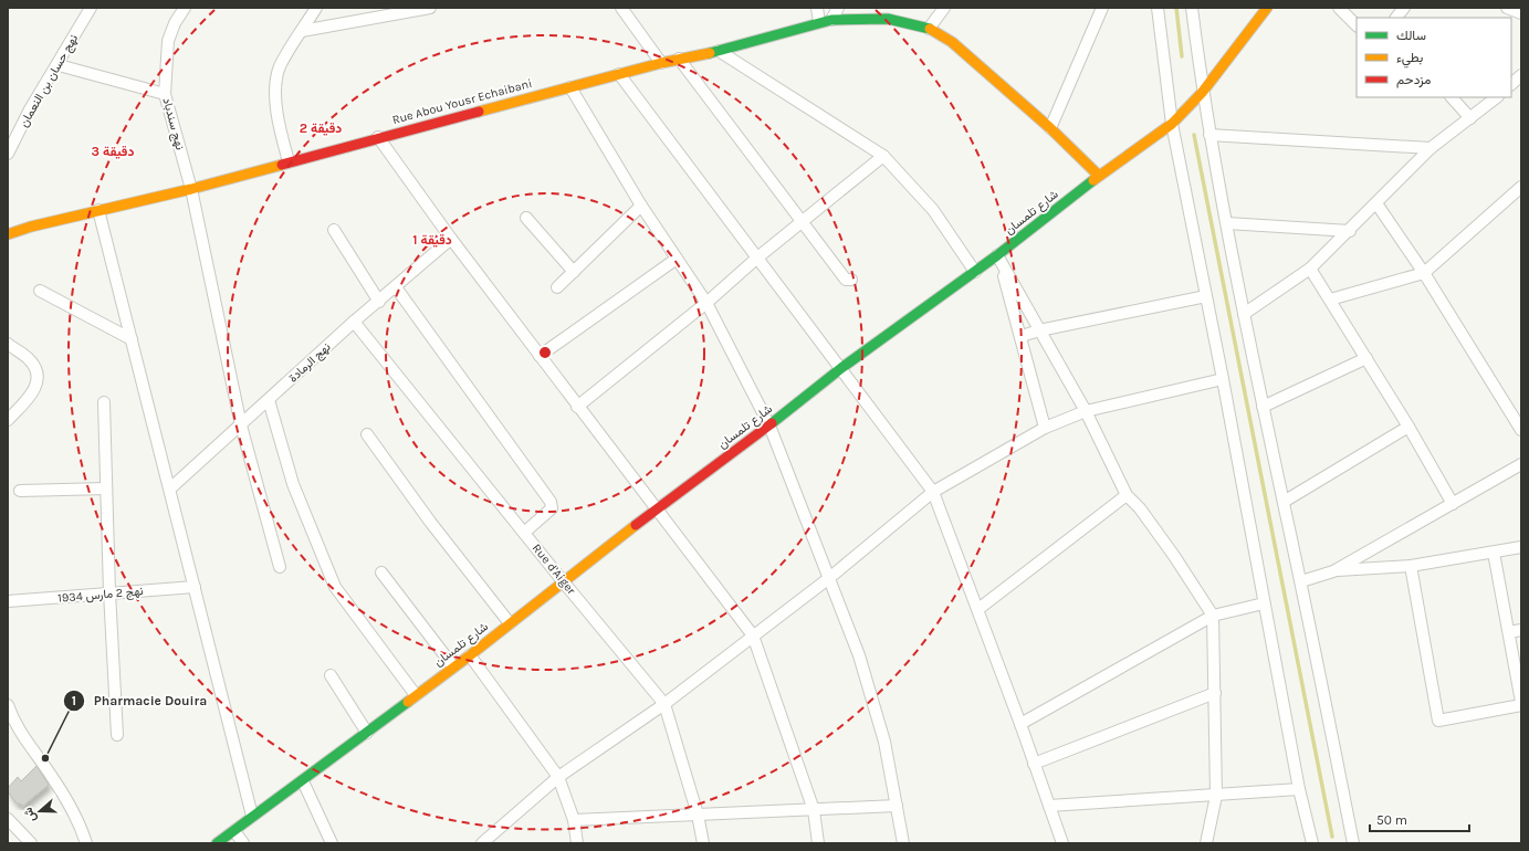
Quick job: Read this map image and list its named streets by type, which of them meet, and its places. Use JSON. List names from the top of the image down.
{
  "streets": {
    "main road": ["Rue Abou Yousr Echaibani", "شارع تلمسان"],
    "street": [
      "نهج حسان بن النعمان",
      "نهج سندباد",
      "نهج الرمادة",
      "Rue d'Aiger",
      "نهج 2 مارس 1934"
    ]
  },
  "crossings": [
    ["Rue Abou Yousr Echaibani", "نهج سندباد"],
    ["Rue Abou Yousr Echaibani", "شارع تلمسان"],
    ["نهج سندباد", "نهج الرمادة"],
    ["شارع تلمسان", "Rue d'Aiger"],
    ["نهج الرمادة", "Rue d'Aiger"]
  ],
  "places": ["Pharmacie Douira"],
  "legend": ["سالك", "بطيء", "مزدحم"],
  "scale_bar": "50 m",
  "north": "left",
  "rings": ["2 دقيقة", "3 دقيقة", "1 دقيقة"]
}
